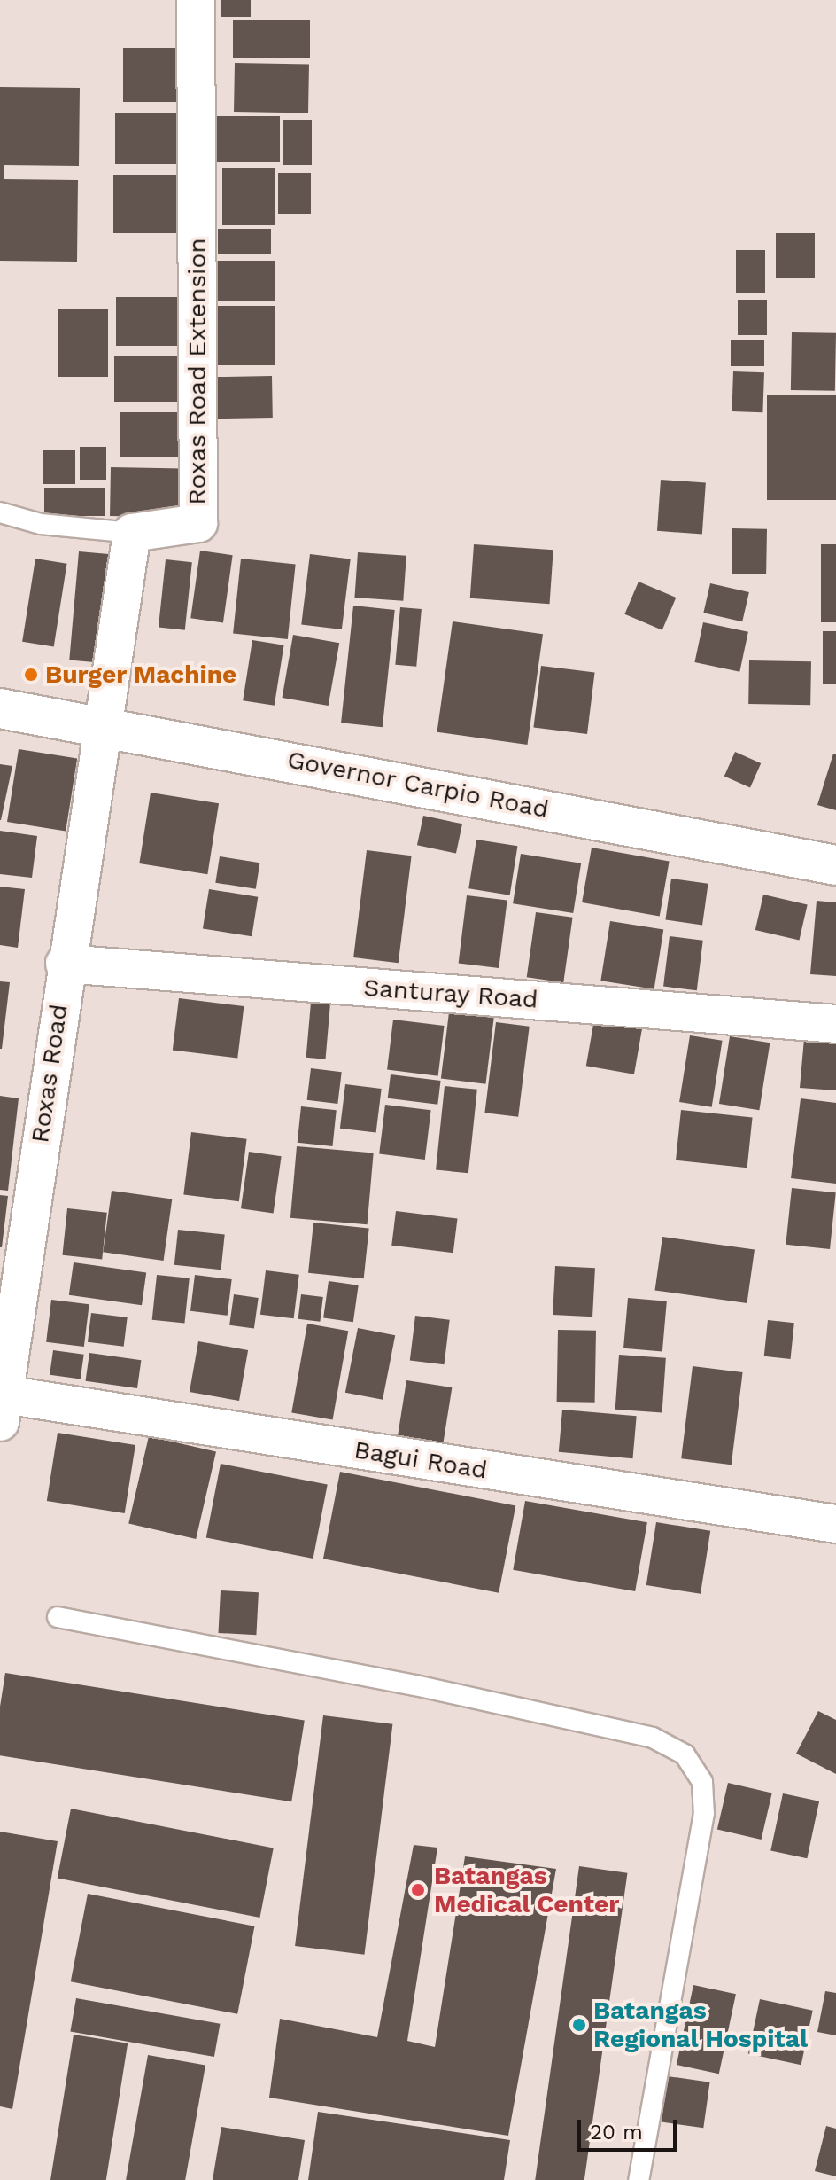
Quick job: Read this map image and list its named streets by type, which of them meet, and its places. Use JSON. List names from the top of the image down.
{
  "streets": {
    "main road": ["Governor Carpio Road"],
    "street": [
      "Roxas Road Extension",
      "Santuray Road",
      "Roxas Road",
      "Bagui Road"
    ]
  },
  "crossings": [
    ["Governor Carpio Road", "Roxas Road"],
    ["Santuray Road", "Roxas Road"],
    ["Roxas Road", "Bagui Road"]
  ],
  "places": ["Burger Machine", "Batangas Medical Center", "Batangas Regional Hospital"],
  "scale_bar": "20 m"
}
